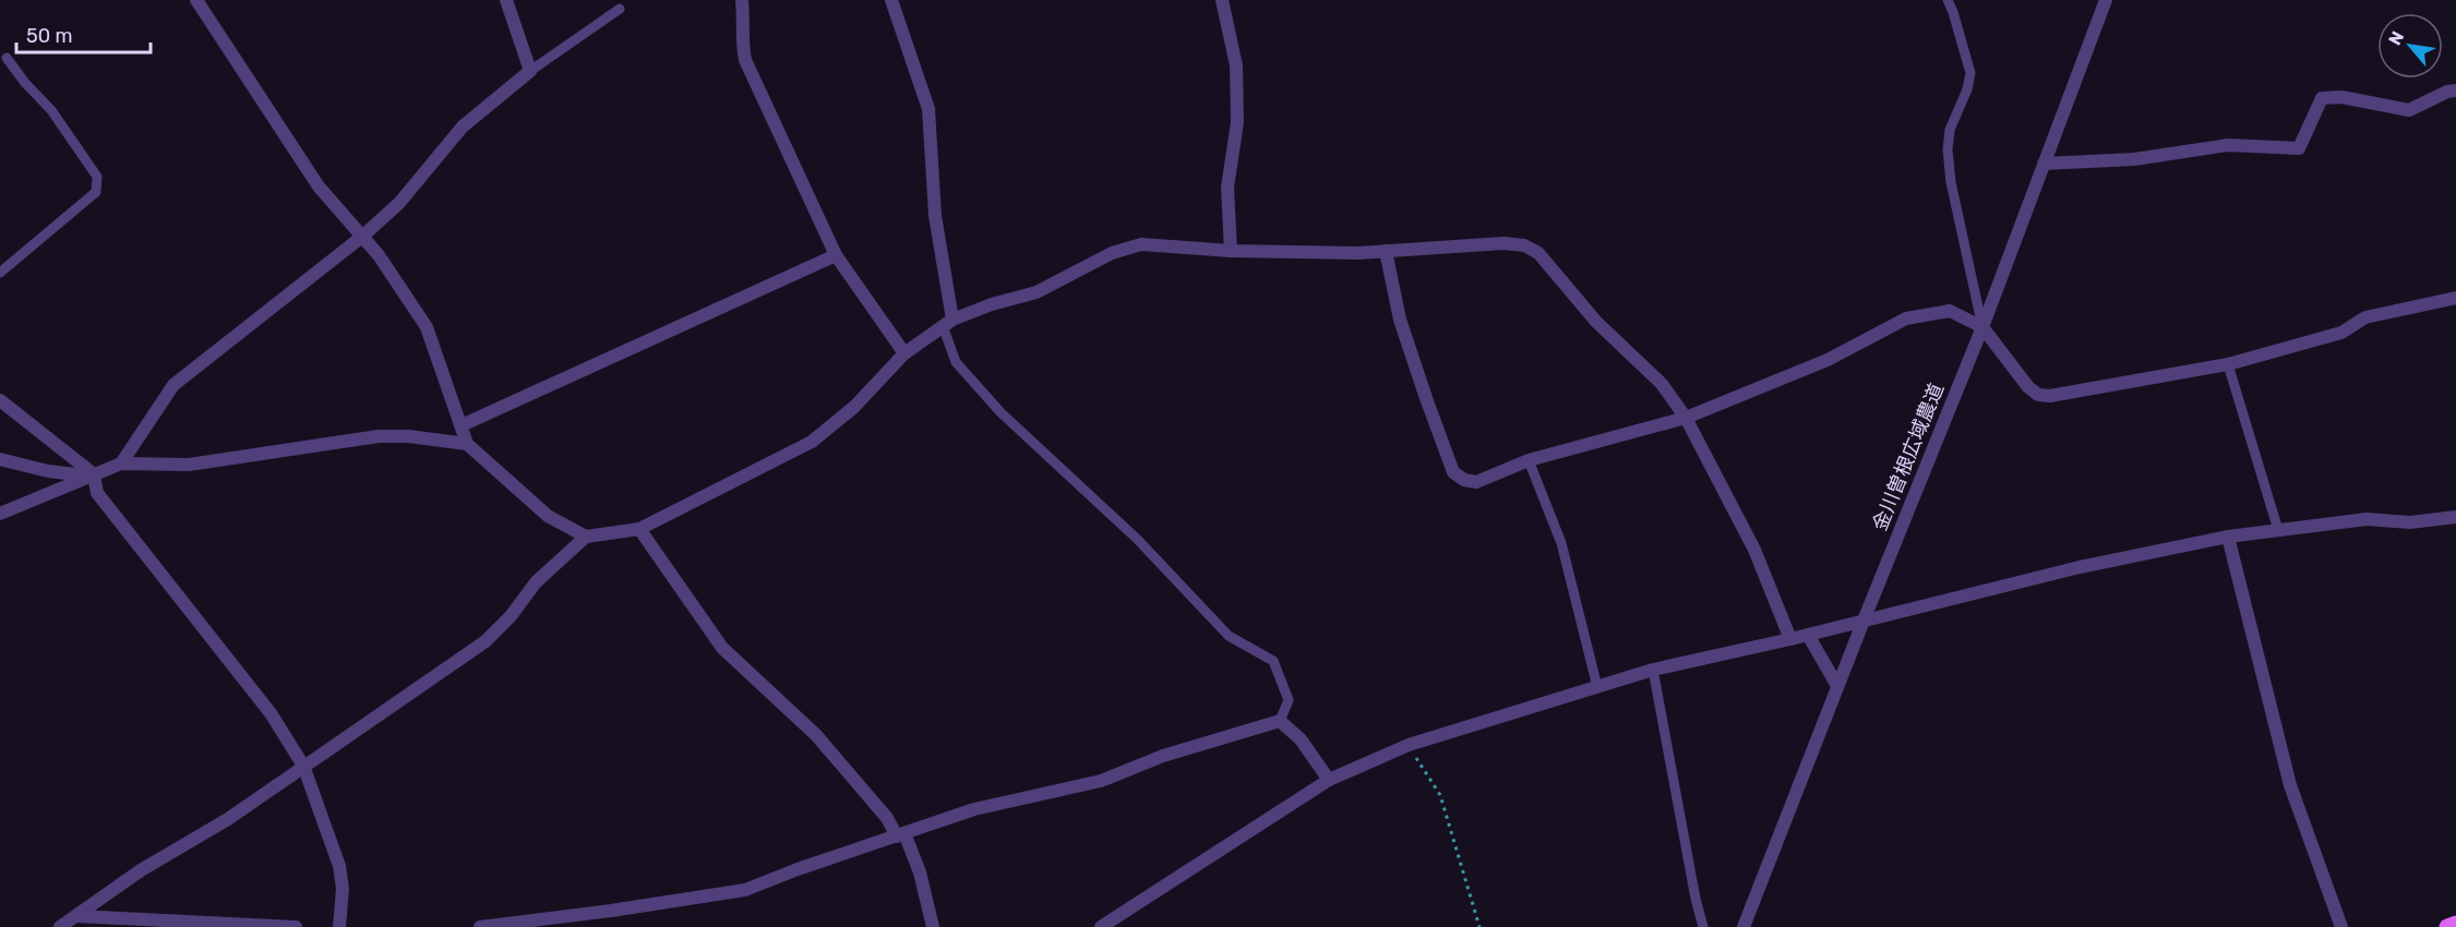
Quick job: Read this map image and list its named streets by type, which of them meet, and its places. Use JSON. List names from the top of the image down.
{
  "streets": {
    "street": ["金川曽根広域農道"]
  },
  "scale_bar": "50 m",
  "north": "top left"
}
